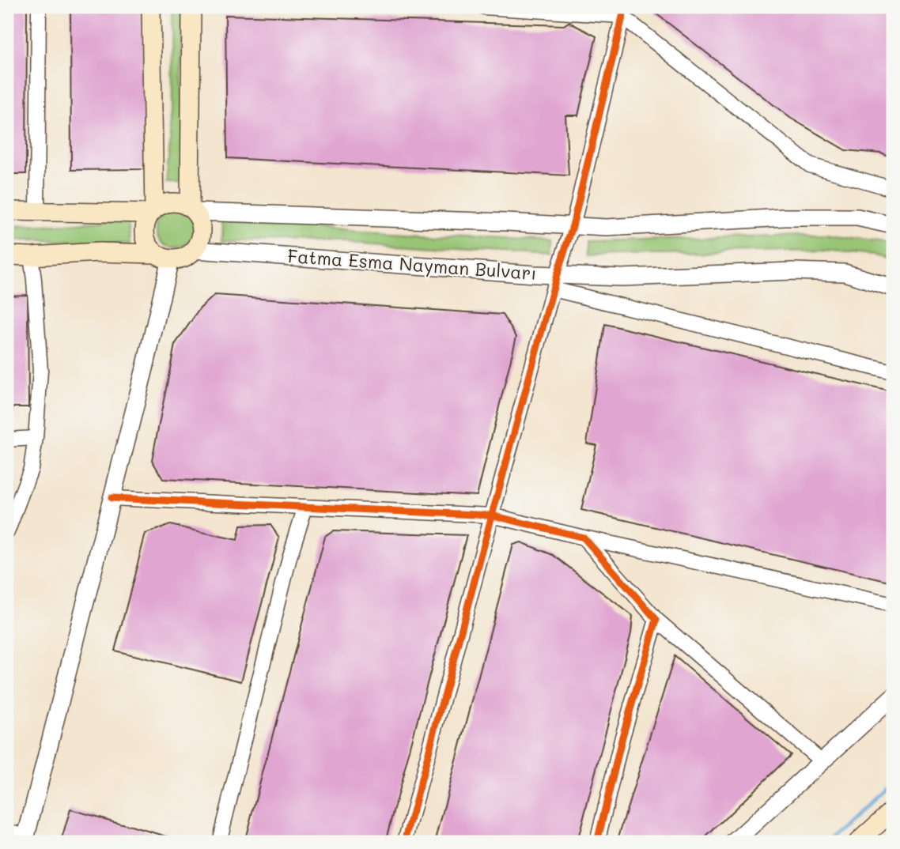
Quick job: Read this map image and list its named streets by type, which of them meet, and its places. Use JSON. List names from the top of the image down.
{
  "streets": {
    "street": ["Fatma Esma Nayman Bulvarı"]
  }
}
